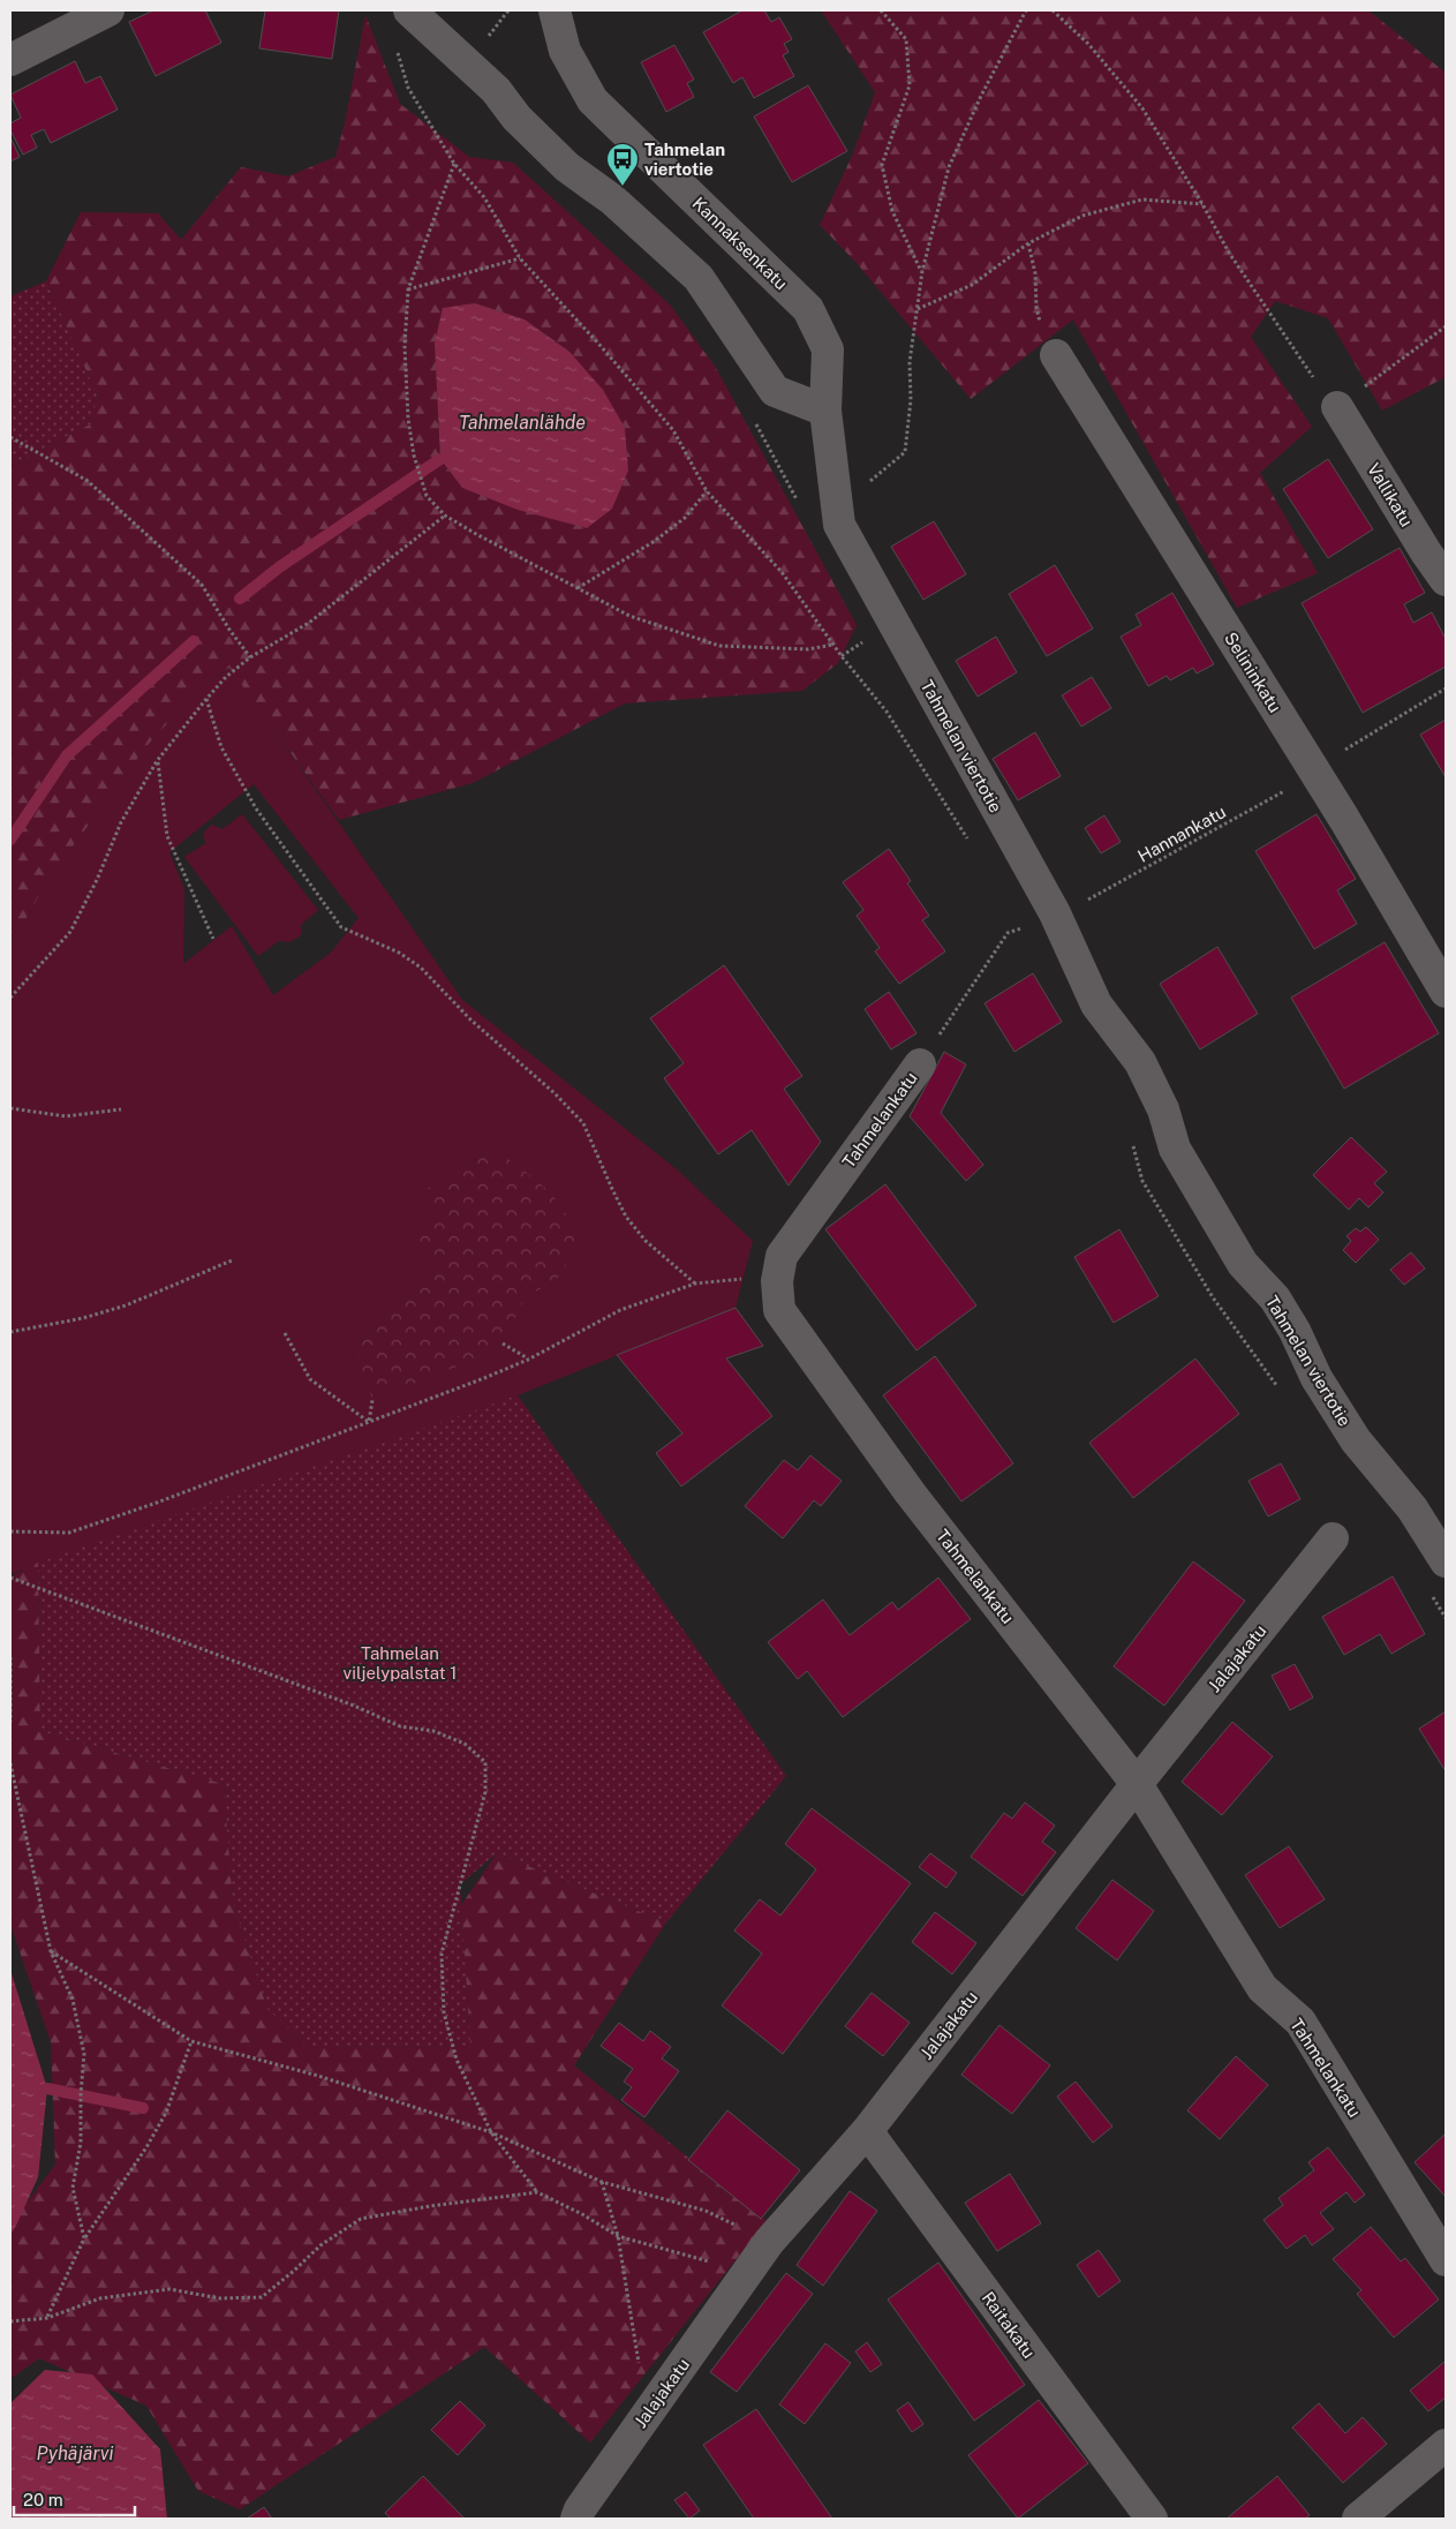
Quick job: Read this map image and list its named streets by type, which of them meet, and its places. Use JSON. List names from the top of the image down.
{
  "streets": {
    "street": [
      "Kannaksenkatu",
      "Vallikatu",
      "Selininkatu",
      "Tahmelan viertotie",
      "Tahmelankatu",
      "Jalajakatu",
      "Raitakatu"
    ],
    "path": ["Hannankatu"]
  },
  "crossings": [
    ["Kannaksenkatu", "Tahmelan viertotie"],
    ["Tahmelan viertotie", "Tahmelankatu"],
    ["Tahmelankatu", "Jalajakatu"],
    ["Jalajakatu", "Raitakatu"]
  ],
  "water": ["Tahmelanlähde", "Pyhäjärvi"],
  "parks": ["Tahmelan viljelypalstat 1"],
  "places": {
    "bus stop": ["Tahmelan viertotie"]
  },
  "scale_bar": "20 m"
}
